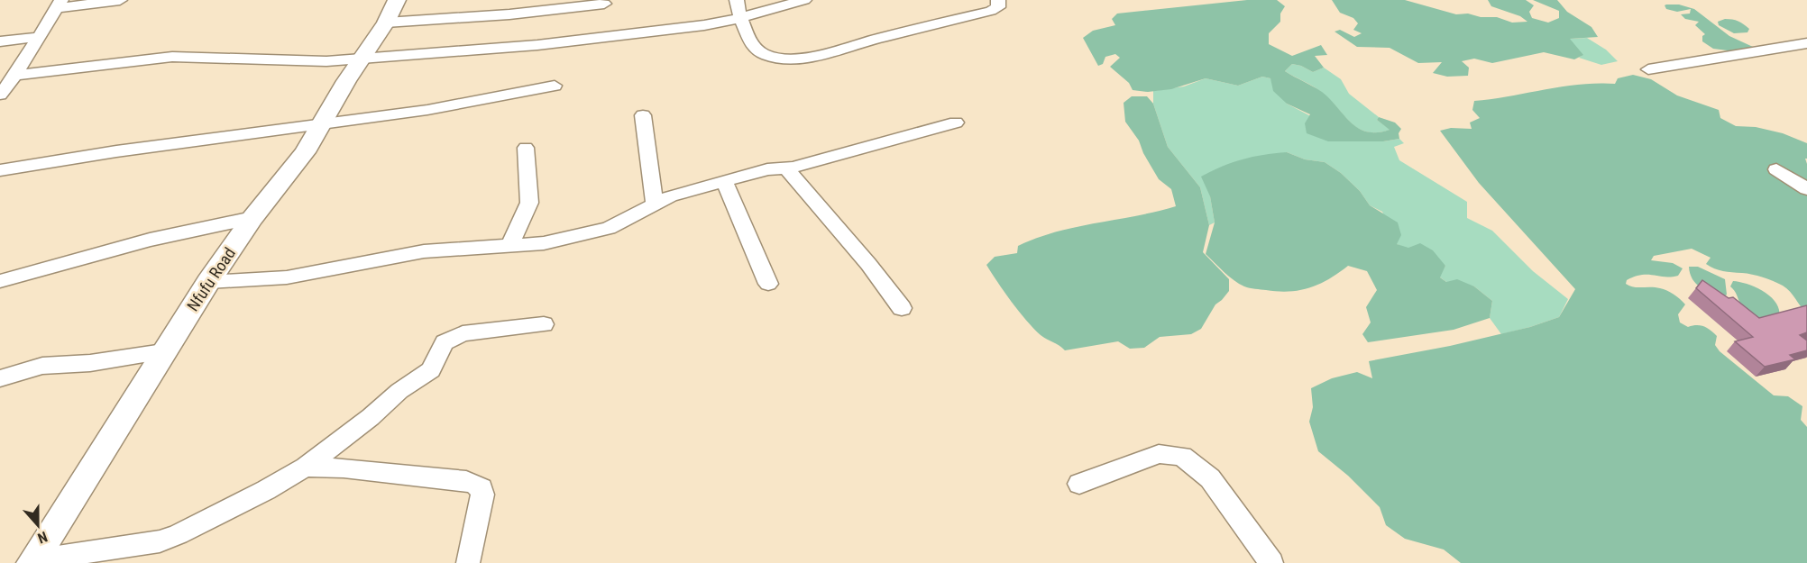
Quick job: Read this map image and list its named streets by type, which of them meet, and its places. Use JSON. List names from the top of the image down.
{
  "streets": {
    "street": ["Nfufu Road"]
  },
  "north": "bottom"
}
